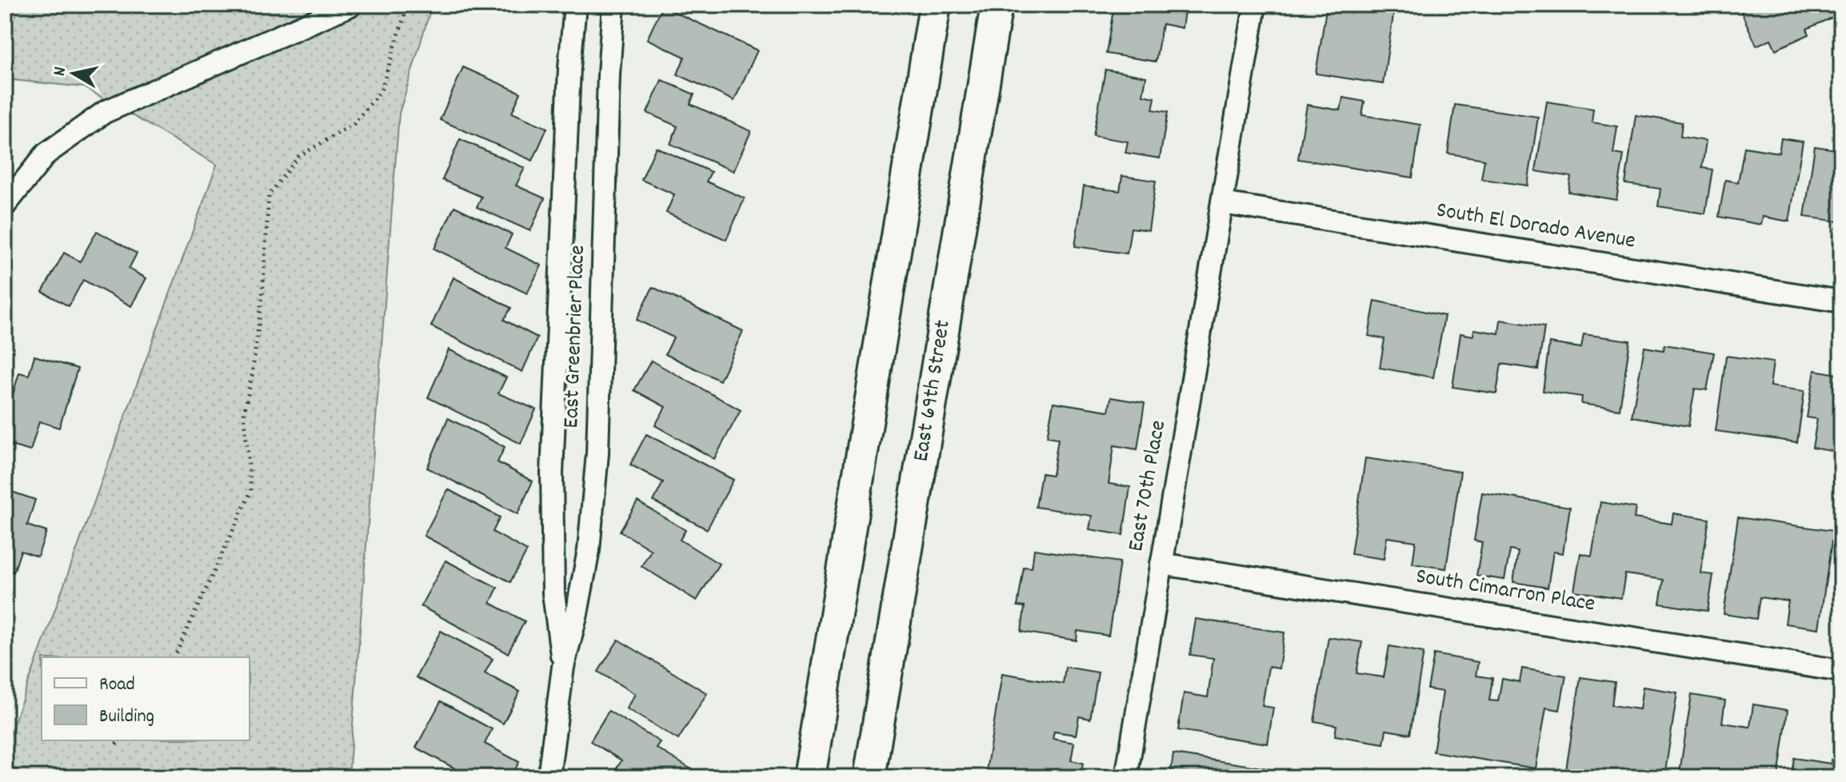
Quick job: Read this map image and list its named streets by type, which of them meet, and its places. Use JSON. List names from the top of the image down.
{
  "streets": {
    "main road": ["East 69th Street"],
    "street": [
      "South El Dorado Avenue",
      "East Greenbrier Place",
      "East 70th Place",
      "South Cimarron Place"
    ]
  },
  "crossings": [
    ["South El Dorado Avenue", "East 70th Place"],
    ["East 70th Place", "South Cimarron Place"]
  ],
  "legend": ["Road", "Building"],
  "north": "left"
}
